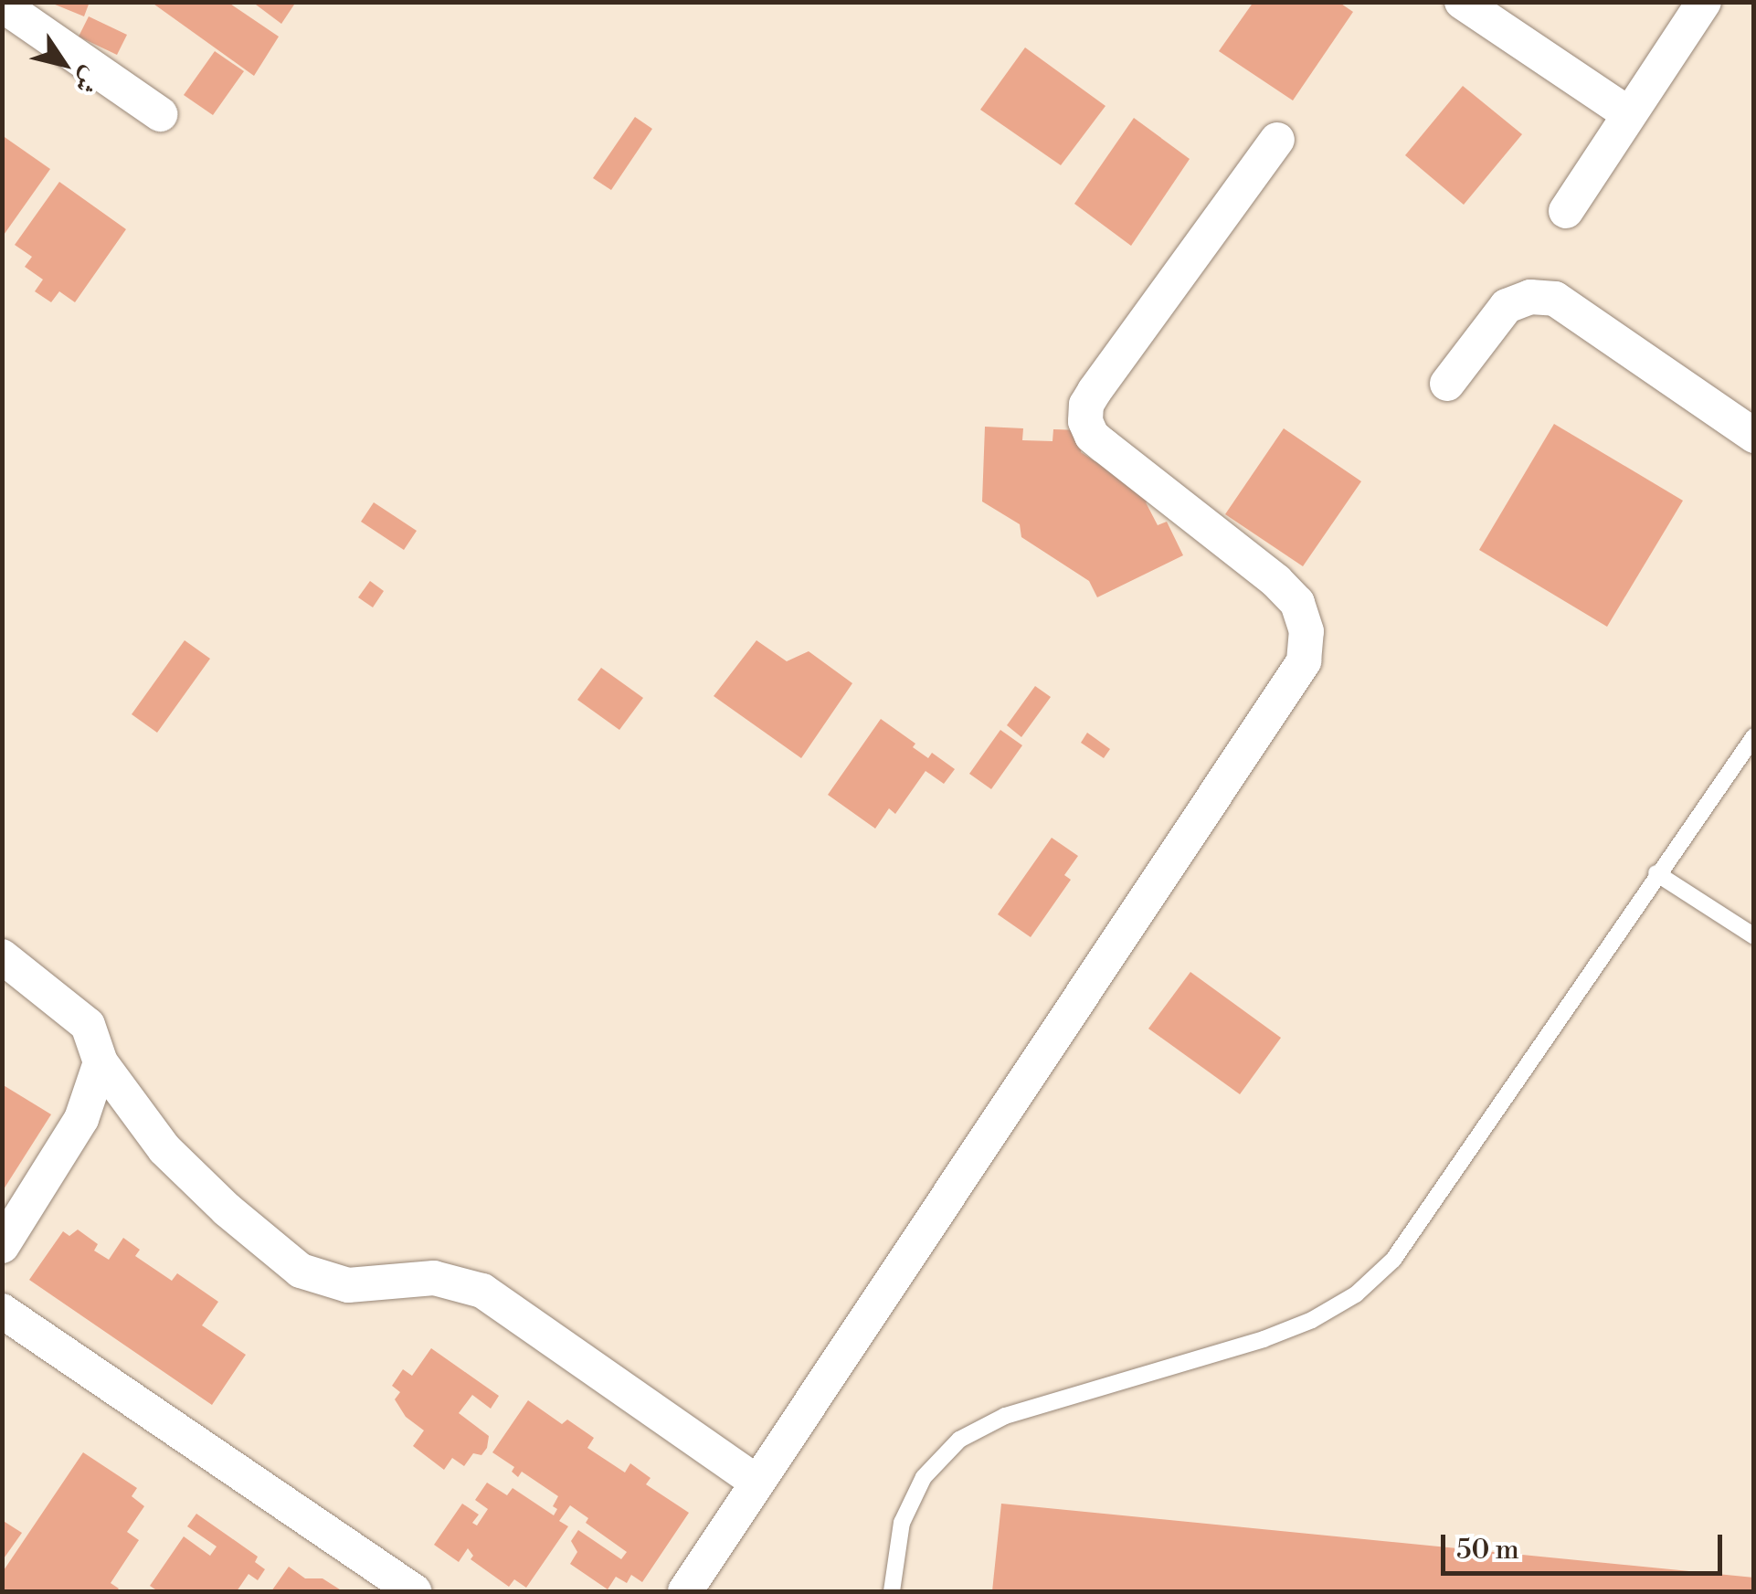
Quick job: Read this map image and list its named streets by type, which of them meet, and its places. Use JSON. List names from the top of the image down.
{
  "scale_bar": "50 m",
  "north": "bottom right"
}
